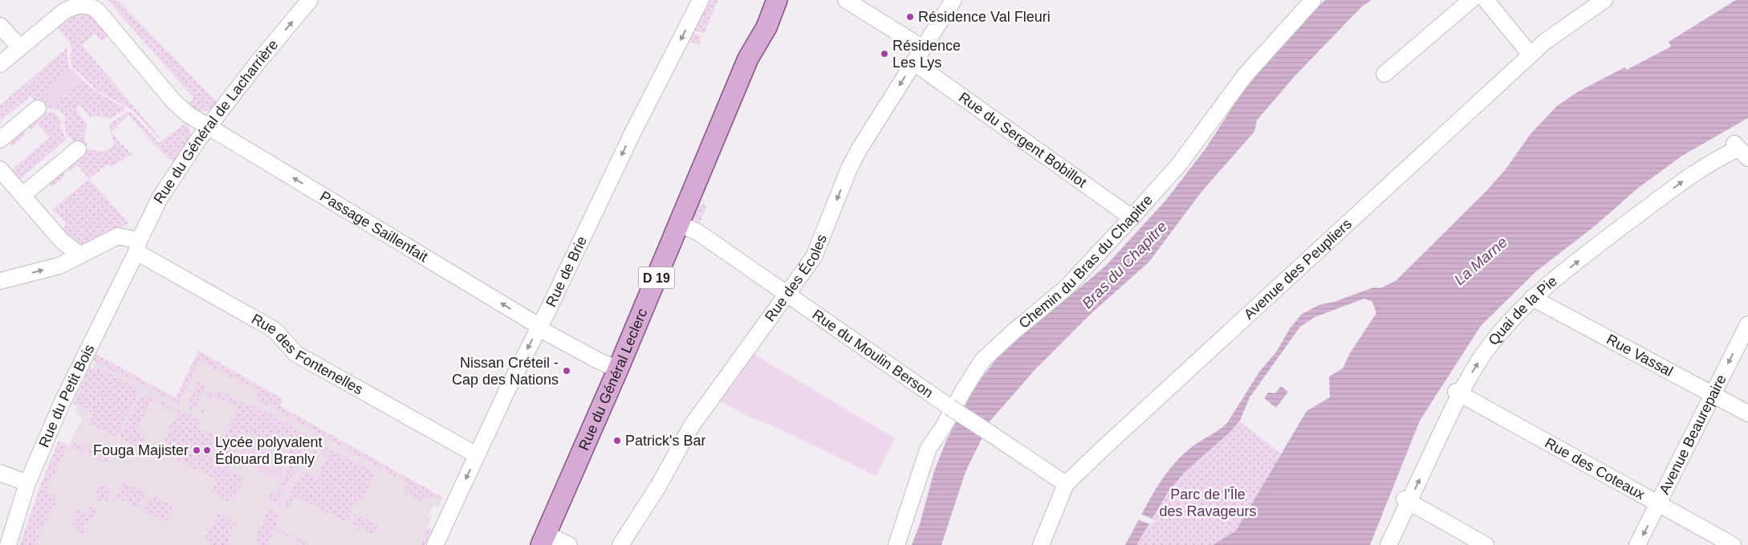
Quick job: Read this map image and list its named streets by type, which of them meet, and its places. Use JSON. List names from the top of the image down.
{
  "streets": {
    "main road": ["D 19", "Rue du Général Leclerc"],
    "street": [
      "Rue du Général de Lacharrière",
      "Rue du Sergent Bobillot",
      "Passage Saillenfait",
      "Chemin du Bras du Chapitre",
      "Avenue des Peupliers",
      "Rue de Brie",
      "Rue des Écoles",
      "Quai de la Pie",
      "Rue des Fontenelles",
      "Rue du Moulin Berson",
      "Rue Vassal",
      "Rue du Petit Bois",
      "Avenue Beaurepaire",
      "Rue des Coteaux"
    ]
  },
  "crossings": [
    ["Rue du Général de Lacharrière", "Passage Saillenfait"],
    ["Rue du Général de Lacharrière", "Rue des Fontenelles"],
    ["Rue du Général de Lacharrière", "Rue du Petit Bois"],
    ["Rue du Sergent Bobillot", "Chemin du Bras du Chapitre"],
    ["Rue du Sergent Bobillot", "Rue des Écoles"],
    ["Passage Saillenfait", "Rue de Brie"],
    ["Passage Saillenfait", "Rue du Général Leclerc"],
    ["Avenue des Peupliers", "Rue du Moulin Berson"],
    ["Rue de Brie", "Rue des Fontenelles"],
    ["Rue des Écoles", "Rue du Moulin Berson"],
    ["Quai de la Pie", "Rue Vassal"],
    ["Quai de la Pie", "Rue des Coteaux"],
    ["Rue des Fontenelles", "Rue du Petit Bois"],
    ["Rue du Moulin Berson", "Rue du Général Leclerc"],
    ["Rue Vassal", "Avenue Beaurepaire"],
    ["Avenue Beaurepaire", "Rue des Coteaux"]
  ],
  "one_way": [
    "Rue du Général de Lacharrière",
    "Passage Saillenfait",
    "Rue de Brie",
    "Rue des Écoles",
    "Quai de la Pie",
    "Avenue Beaurepaire"
  ],
  "water": ["La Marne", "Bras du Chapitre"],
  "parks": ["Parc de l'Île des Ravageurs"],
  "places": [
    "Résidence Val Fleuri",
    "Résidence Les Lys",
    "Nissan Créteil - Cap des Nations",
    "Patrick's Bar",
    "Fouga Majister",
    "Lycée polyvalent Édouard Branly"
  ]
}
